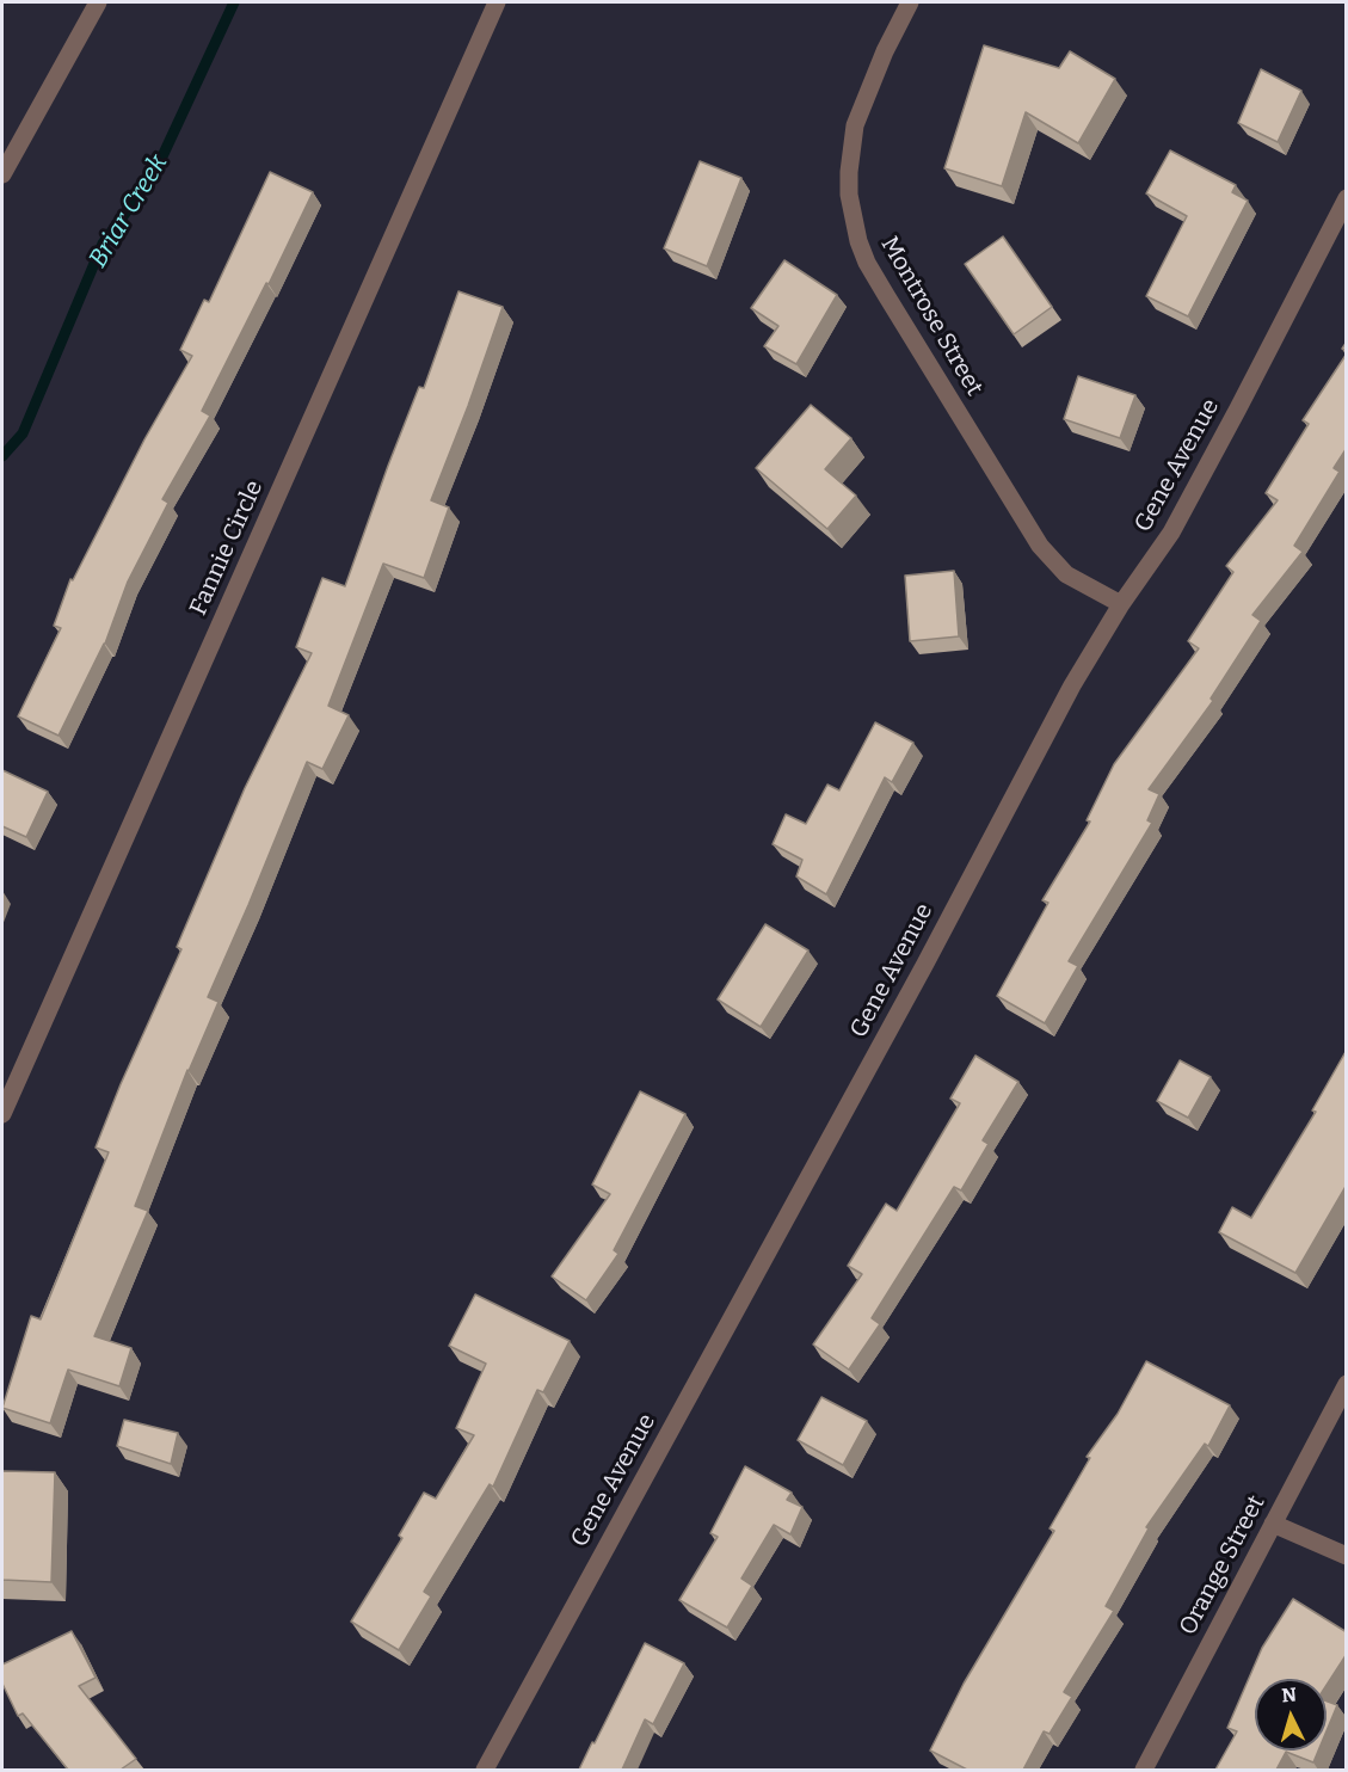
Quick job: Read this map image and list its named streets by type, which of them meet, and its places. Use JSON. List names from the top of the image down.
{
  "streets": {
    "street": [
      "Montrose Street",
      "Gene Avenue",
      "Fannie Circle",
      "Orange Street"
    ]
  },
  "crossings": [
    ["Montrose Street", "Gene Avenue"]
  ],
  "water": ["Briar Creek"],
  "north": "top"
}
